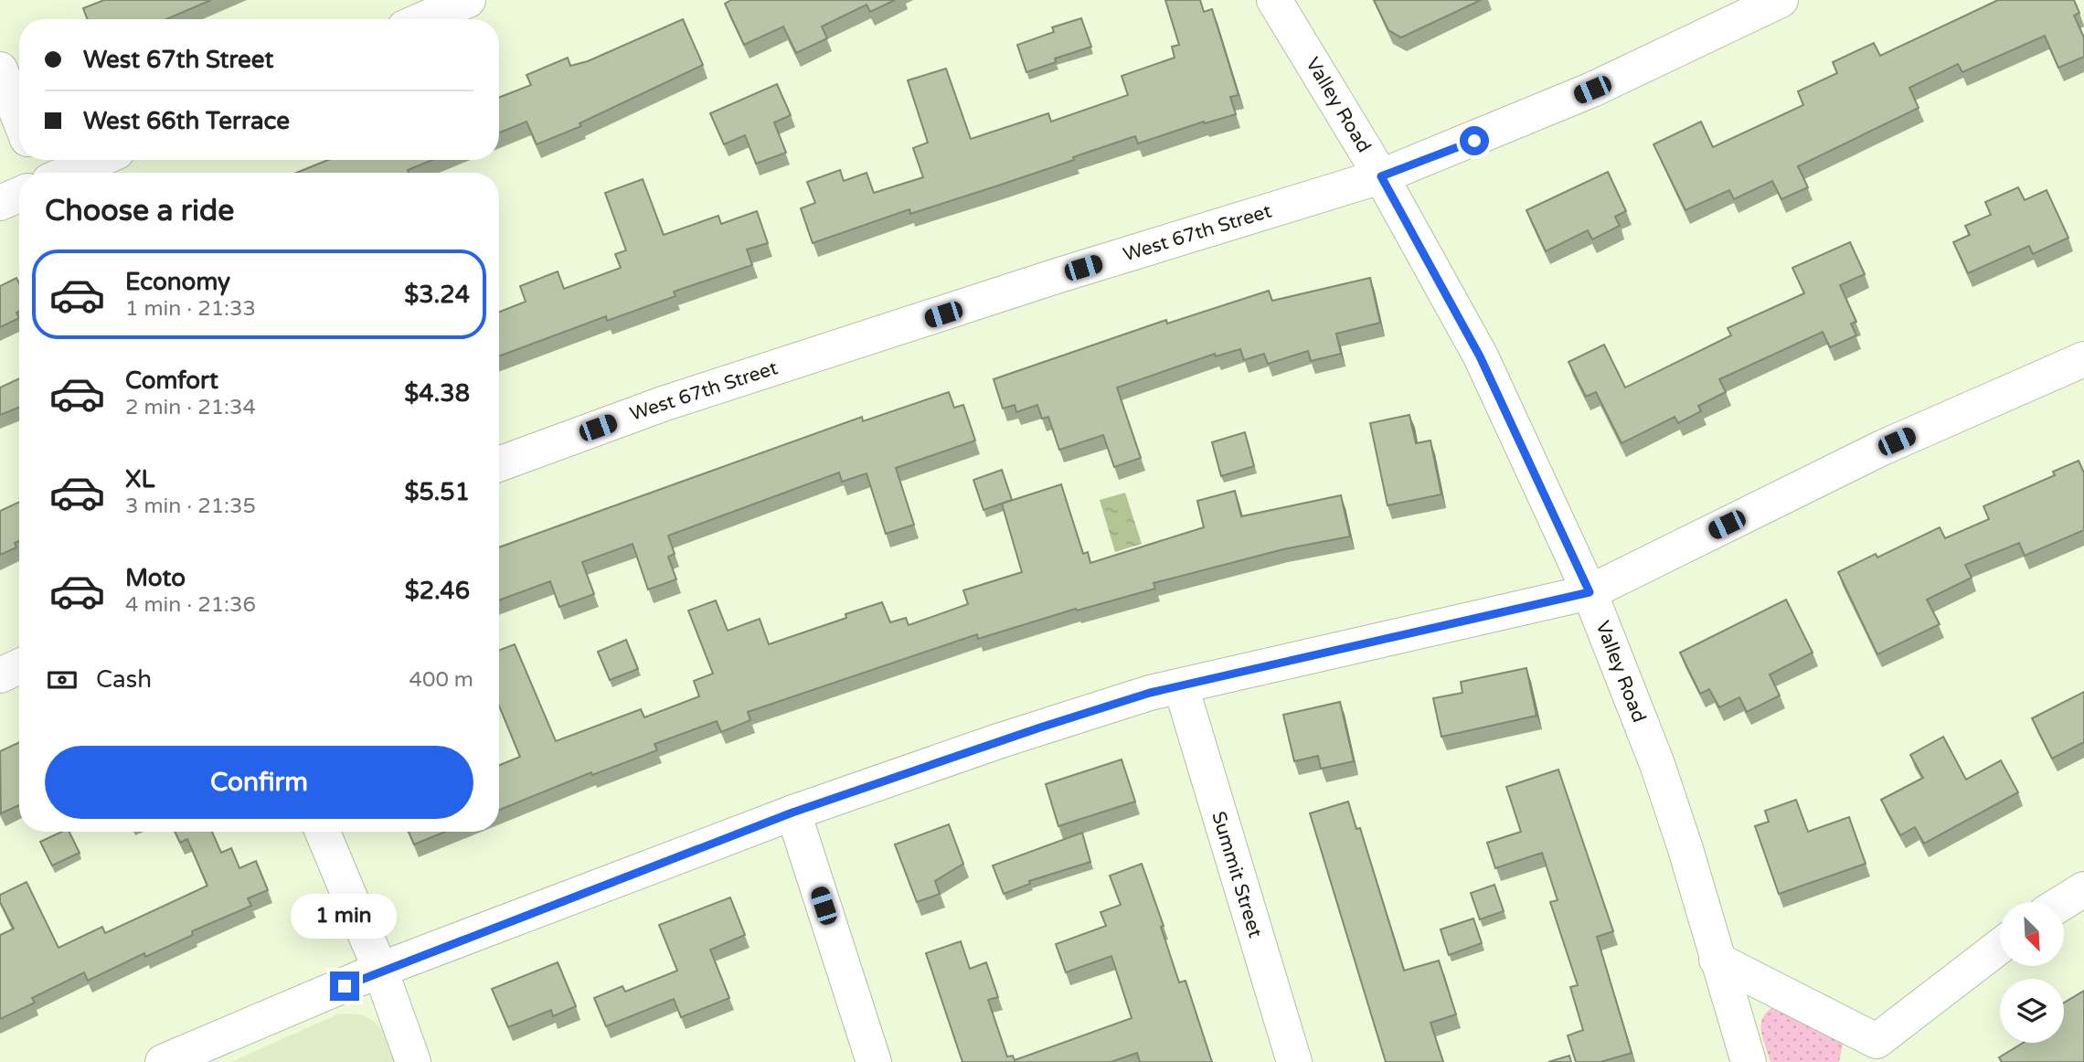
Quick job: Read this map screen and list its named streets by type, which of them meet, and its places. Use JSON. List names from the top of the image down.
{
  "streets": {
    "street": ["Valley Road", "West 67th Street", "Summit Street"]
  },
  "crossings": [
    ["Valley Road", "West 67th Street"]
  ],
  "north": "bottom right",
  "page": {
    "banner": ["West 67th Street", "West 66th Terrace"],
    "heading": "Choose a ride",
    "list": [
      {
        "name": "Economy",
        "note": "1 min · 21:33",
        "value": "$3.24"
      },
      {
        "name": "Comfort",
        "note": "2 min · 21:34",
        "value": "$4.38"
      },
      {
        "name": "XL",
        "note": "3 min · 21:35",
        "value": "$5.51"
      },
      {
        "name": "Moto",
        "note": "4 min · 21:36",
        "value": "$2.46"
      }
    ],
    "pay": ["Cash", "400 m"],
    "buttons": "Confirm",
    "bubble": "1 min"
  }
}
